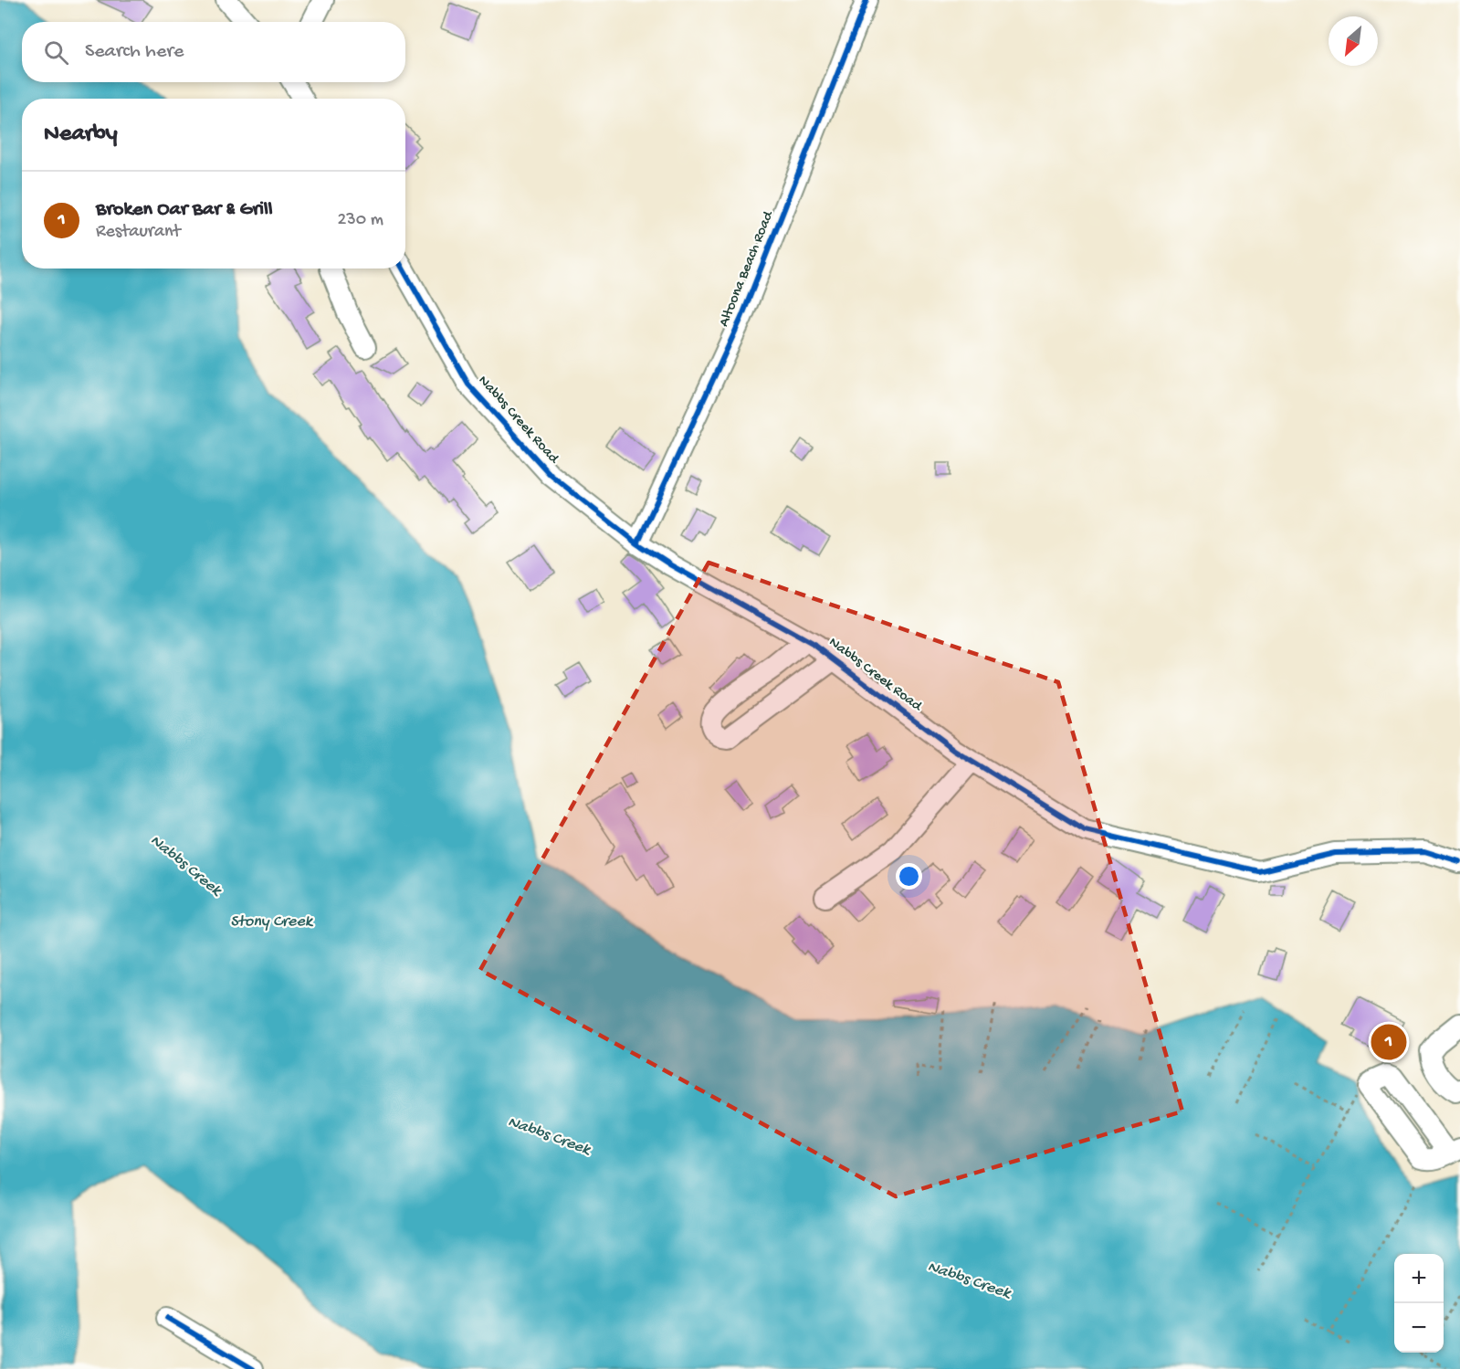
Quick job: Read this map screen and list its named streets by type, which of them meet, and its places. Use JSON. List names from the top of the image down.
{
  "streets": {
    "street": ["Altoona Beach Road", "Nabbs Creek Road"]
  },
  "crossings": [
    ["Altoona Beach Road", "Nabbs Creek Road"]
  ],
  "water": ["Nabbs Creek", "Stony Creek"],
  "north": "bottom left",
  "page": {
    "search": "Search here",
    "heading": "Nearby",
    "list": [
      {
        "mark": "1",
        "name": "Broken Oar Bar & Grill",
        "note": "Restaurant",
        "value": "230 m"
      }
    ],
    "pins": "1",
    "map_buttons": ["+", "−"]
  }
}
